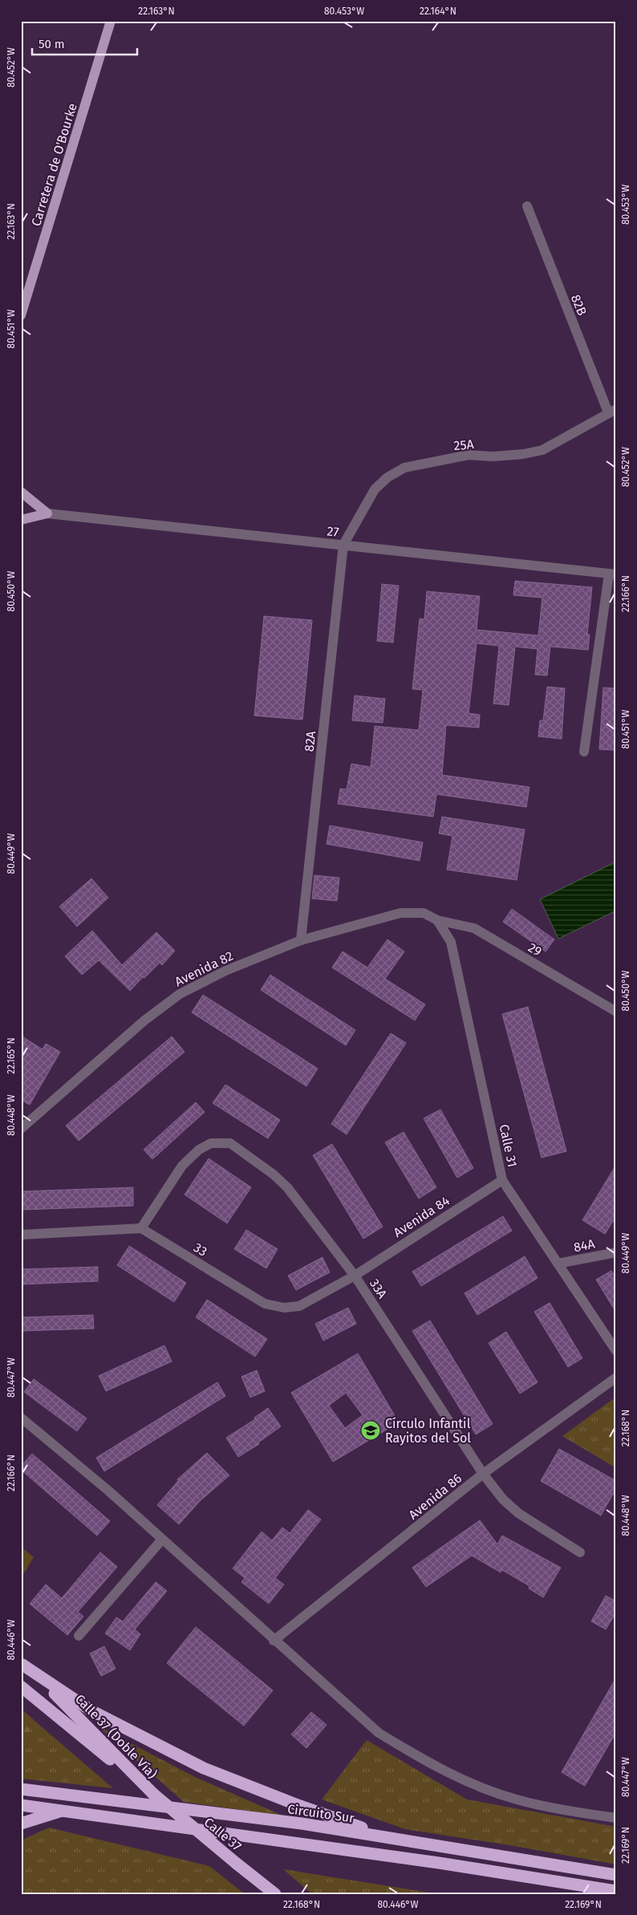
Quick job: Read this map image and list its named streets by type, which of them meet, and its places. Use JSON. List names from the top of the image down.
{
  "streets": {
    "highway": ["Calle 37 (Doble Vía)", "Circuito Sur", "Calle 37"],
    "main road": ["Carretera de O'Bourke"],
    "street": [
      "82B",
      "25A",
      "27",
      "82A",
      "29",
      "Avenida 82",
      "Calle 31",
      "Avenida 84",
      "84A",
      "33",
      "33A",
      "Avenida 86"
    ]
  },
  "crossings": [
    ["82B", "25A"],
    ["25A", "27"],
    ["25A", "82A"],
    ["27", "82A"],
    ["82A", "Avenida 82"],
    ["29", "Avenida 82"],
    ["29", "Calle 31"],
    ["Avenida 82", "Calle 31"],
    ["Calle 31", "Avenida 84"],
    ["Calle 31", "84A"],
    ["Avenida 84", "33"],
    ["Avenida 84", "33A"],
    ["33", "33A"],
    ["33A", "Avenida 86"],
    ["Calle 37 (Doble Vía)", "Calle 37"]
  ],
  "places": {
    "school or university": ["Círculo Infantil Rayitos del Sol"]
  },
  "scale_bar": "50 m",
  "coordinates": [
    "22.163°N",
    "80.453°W",
    "22.164°N",
    "80.452°W",
    "80.451°W",
    "80.450°W",
    "22.166°N",
    "80.449°W",
    "22.165°N",
    "80.448°W",
    "80.447°W",
    "22.168°N",
    "80.446°W",
    "22.169°N"
  ]
}
